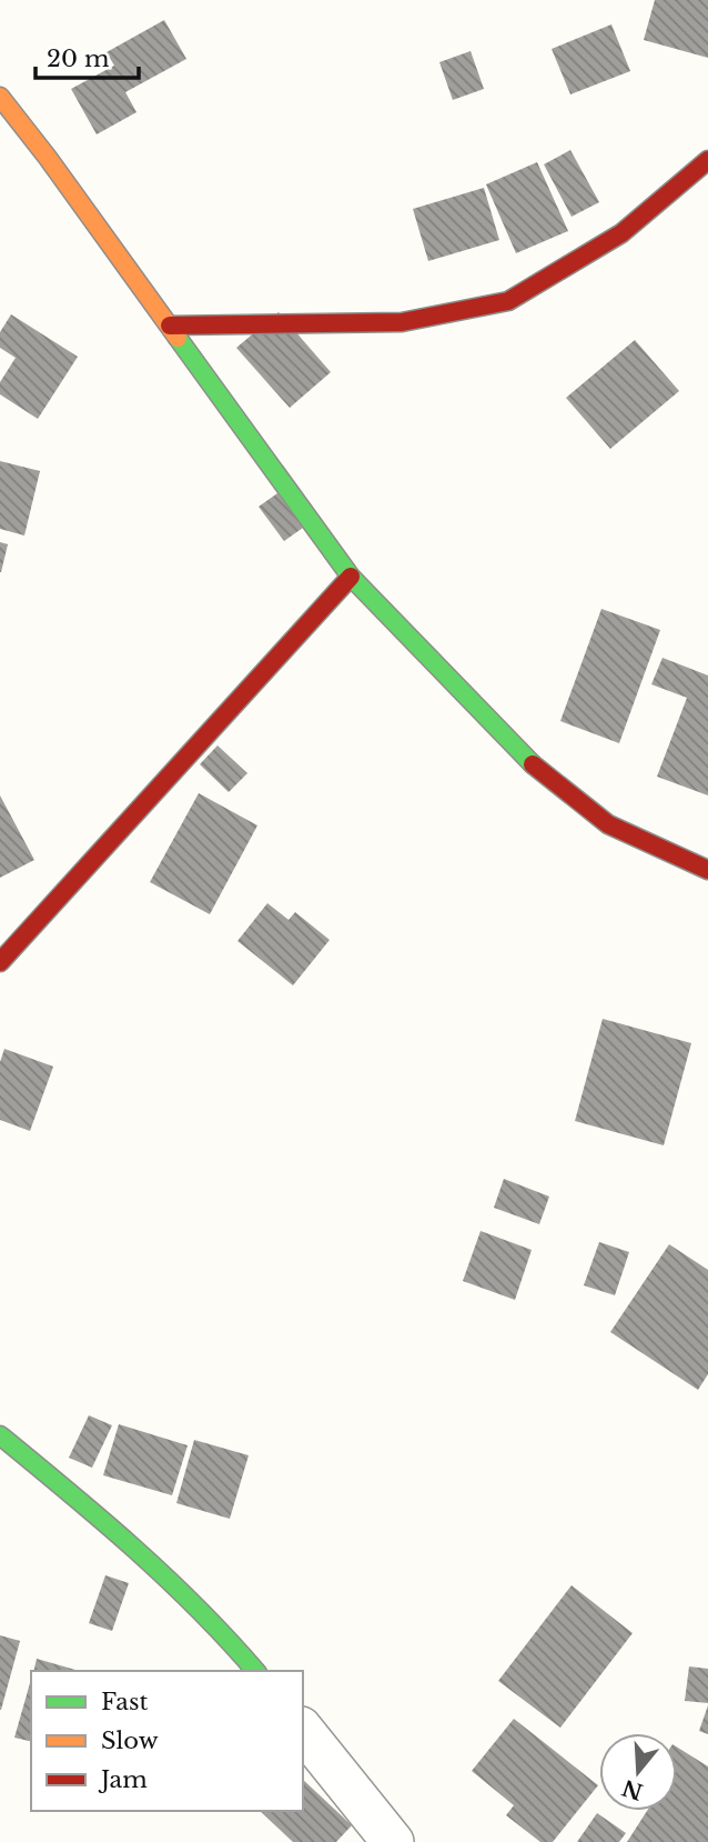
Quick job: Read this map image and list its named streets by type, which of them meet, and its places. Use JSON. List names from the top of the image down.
{
  "legend": ["Fast", "Slow", "Jam"],
  "scale_bar": "20 m",
  "north": "bottom"
}
